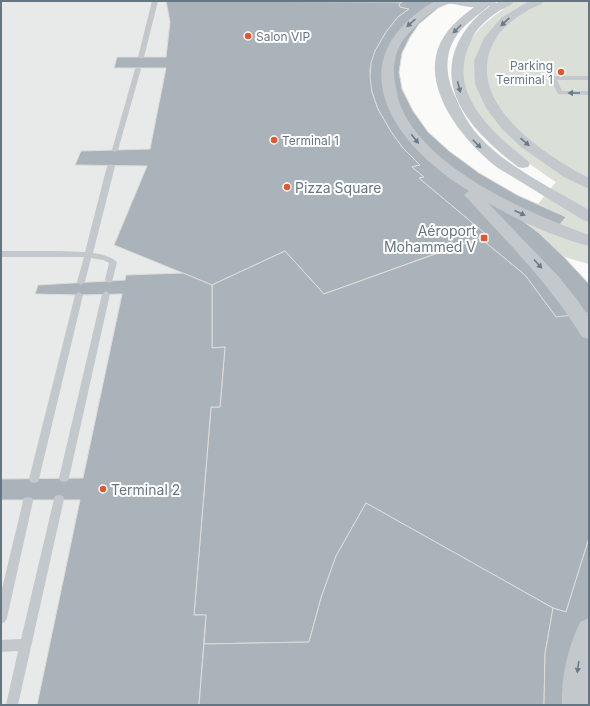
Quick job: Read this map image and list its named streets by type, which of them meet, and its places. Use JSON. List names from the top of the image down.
{
  "places": {
    "other": [
      "Salon VIP",
      "Parking Terminal 1",
      "Terminal 1",
      "Pizza Square",
      "Terminal 2"
    ],
    "transit": ["Aéroport Mohammed V"]
  }
}
